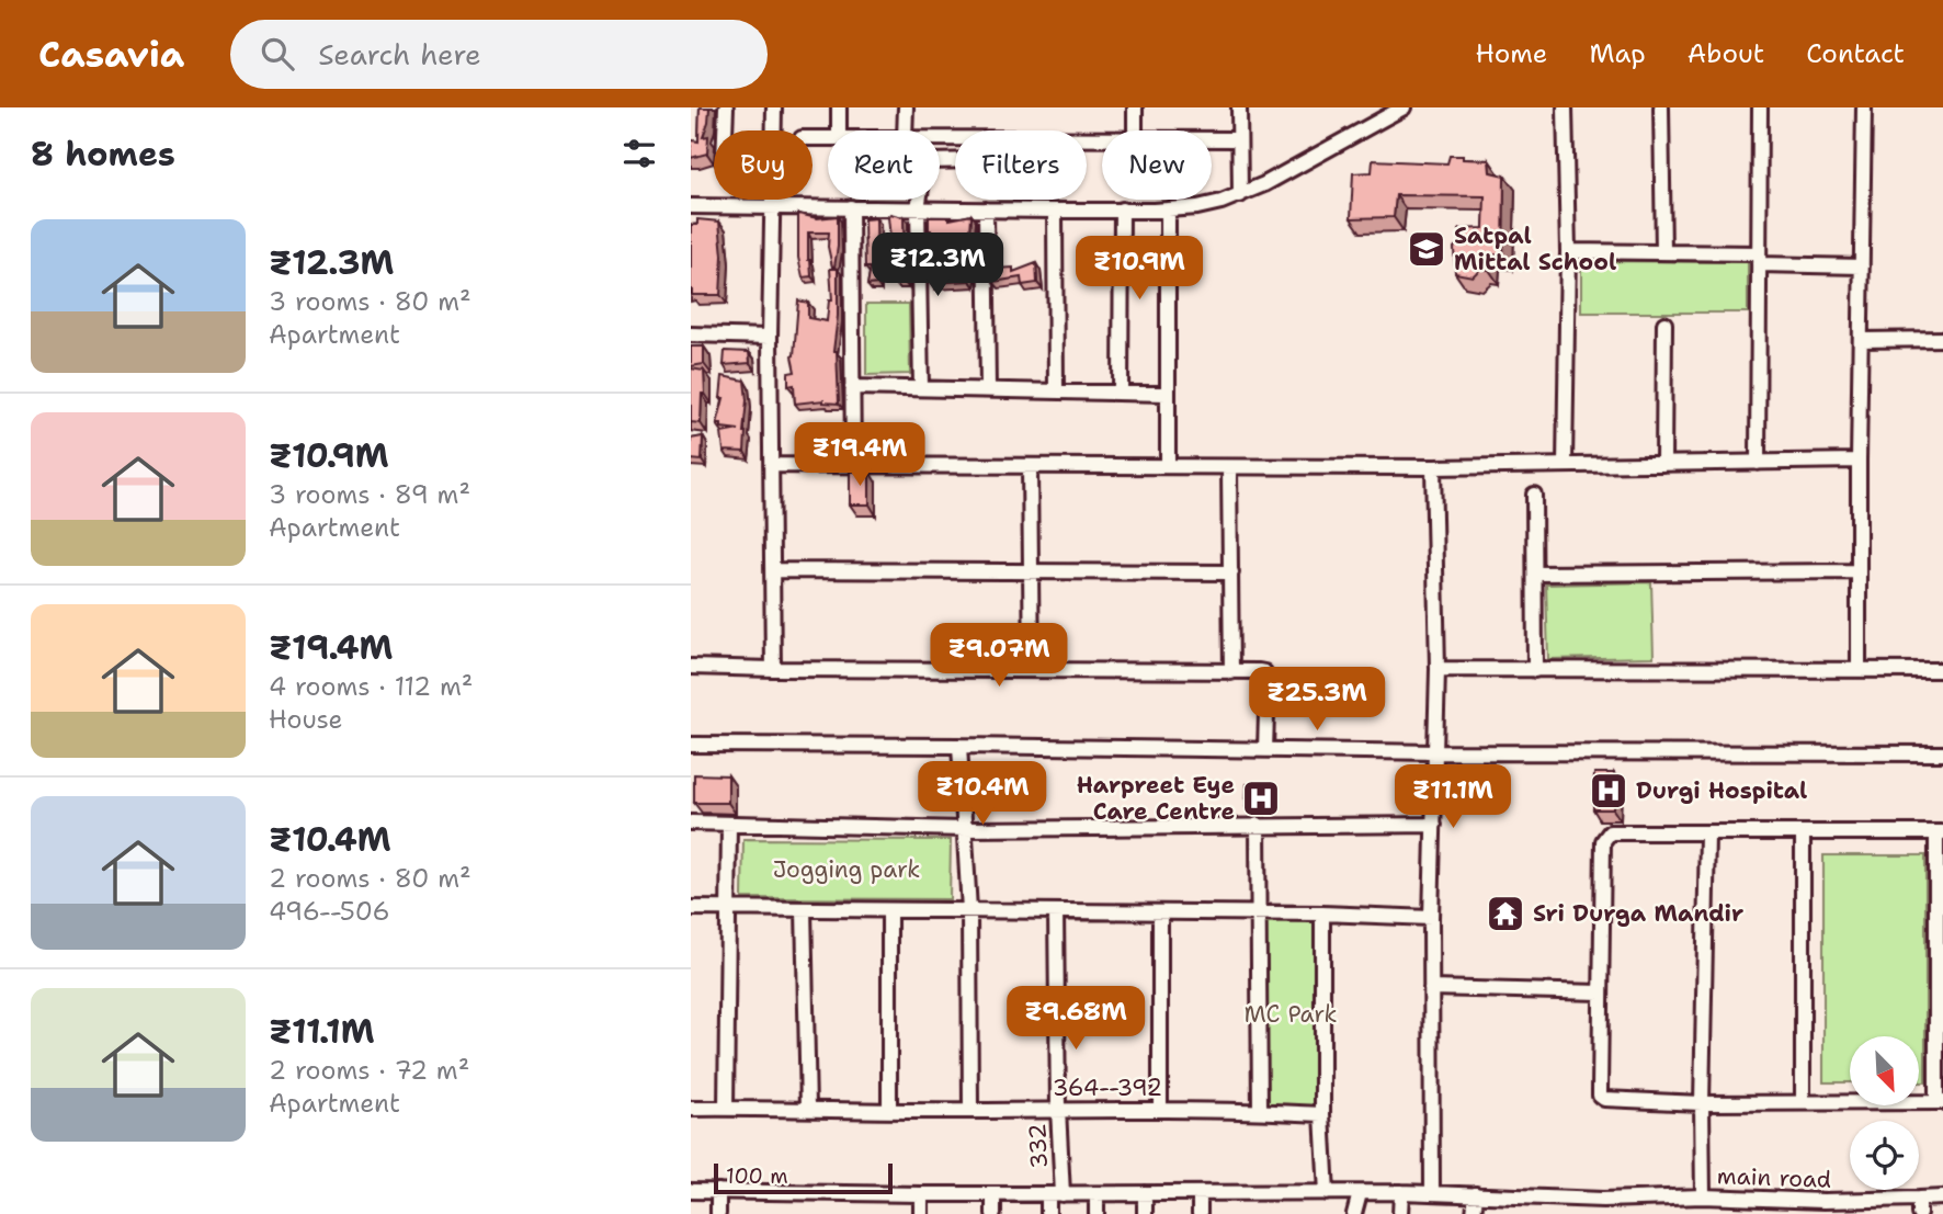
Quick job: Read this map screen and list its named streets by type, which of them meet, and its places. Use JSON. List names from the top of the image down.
{
  "streets": {
    "street": ["364--392", "332", "main road"]
  },
  "crossings": [
    ["364--392", "332"],
    ["332", "main road"]
  ],
  "parks": ["Jogging park", "MC Park"],
  "places": {
    "school or university": ["Satpal Mittal School"],
    "hospital": ["Durgi Hospital", "Harpreet Eye Care Centre"],
    "temple": ["Sri Durga Mandir"]
  },
  "scale_bar": "100 m",
  "north": "bottom right",
  "page": {
    "header": "Casavia",
    "search": "Search here",
    "nav": [
      "Home",
      "Map",
      "About",
      "Contact"
    ],
    "heading": "8 homes",
    "chip": [
      "Buy",
      "Rent",
      "Filters",
      "New"
    ],
    "list": [
      {
        "name": "₹12.3M",
        "note": "3 rooms · 80 m² · Apartment"
      },
      {
        "name": "₹10.9M",
        "note": "3 rooms · 89 m² · Apartment"
      },
      {
        "name": "₹19.4M",
        "note": "4 rooms · 112 m² · House"
      },
      {
        "name": "₹10.4M",
        "note": "2 rooms · 80 m² · 496--506"
      },
      {
        "name": "₹11.1M",
        "note": "2 rooms · 72 m² · Apartment"
      }
    ],
    "price": [
      "₹12.3M",
      "₹10.9M",
      "₹19.4M",
      "₹9.07M",
      "₹25.3M",
      "₹10.4M",
      "₹11.1M",
      "₹9.68M"
    ],
    "scale": "100 m"
  }
}
